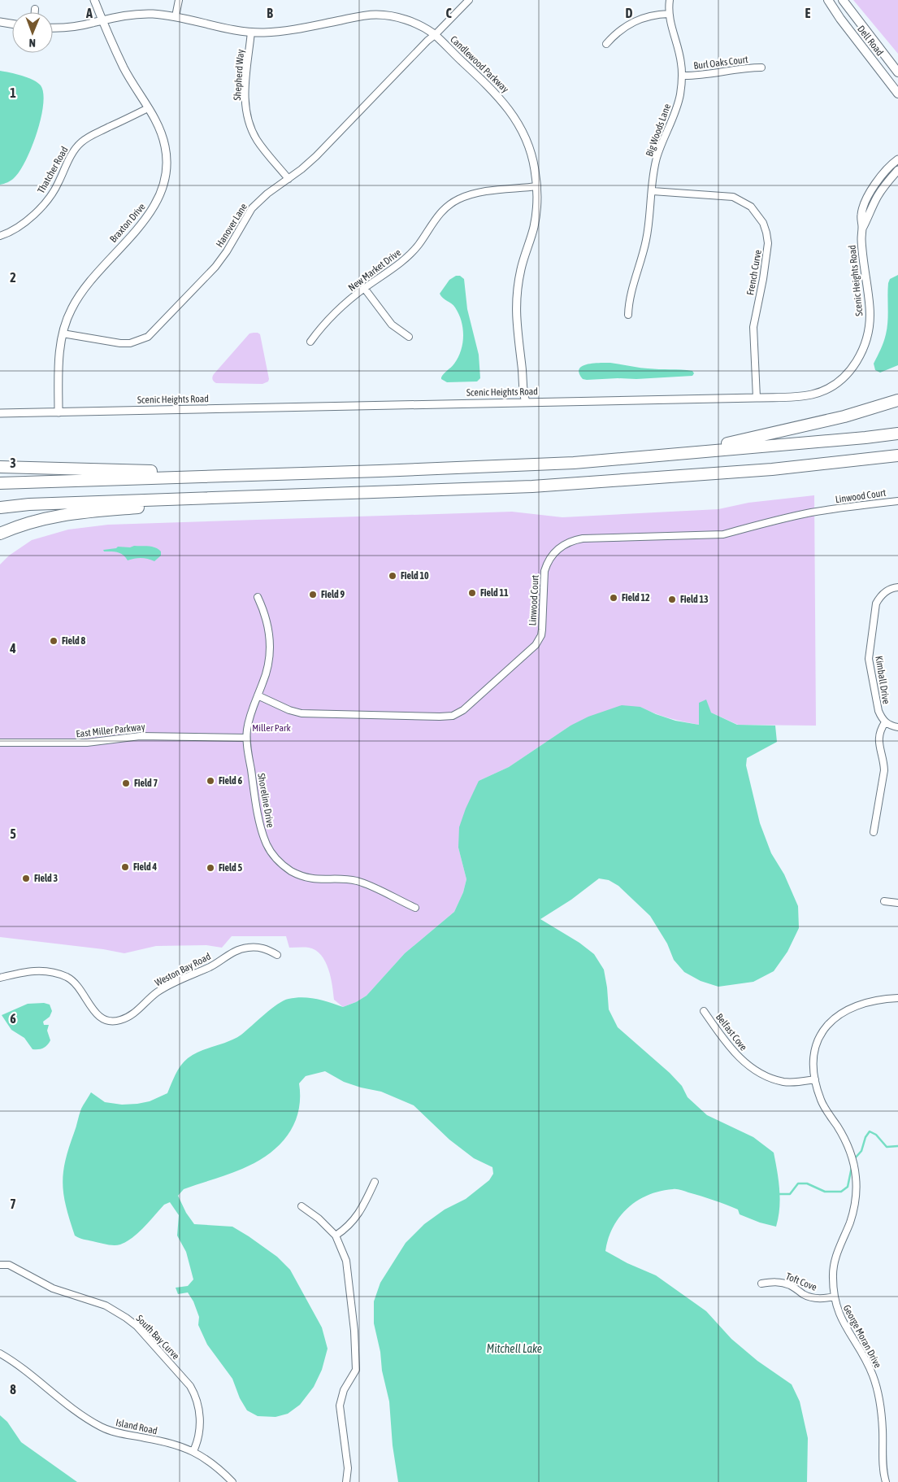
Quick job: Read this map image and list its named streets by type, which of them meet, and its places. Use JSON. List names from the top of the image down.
{
  "streets": {
    "main road": ["Dell Road"],
    "street": [
      "Burl Oaks Court",
      "Candlewood Parkway",
      "Shepherd Way",
      "Big Woods Lane",
      "Thatcher Road",
      "Braxton Drive",
      "Hanover Lane",
      "New Market Drive",
      "French Curve",
      "Scenic Heights Road",
      "Linwood Court",
      "Kimball Drive",
      "East Miller Parkway",
      "Shoreline Drive",
      "Weston Bay Road",
      "Belfast Cove",
      "Toft Cove",
      "George Moran Drive",
      "South Bay Curve",
      "Island Road"
    ]
  },
  "crossings": [
    ["Burl Oaks Court", "Big Woods Lane"],
    ["Candlewood Parkway", "Shepherd Way"],
    ["Candlewood Parkway", "Braxton Drive"],
    ["Candlewood Parkway", "Hanover Lane"],
    ["Candlewood Parkway", "New Market Drive"],
    ["Candlewood Parkway", "Scenic Heights Road"],
    ["Shepherd Way", "Hanover Lane"],
    ["Big Woods Lane", "French Curve"],
    ["Thatcher Road", "Braxton Drive"],
    ["Braxton Drive", "Hanover Lane"],
    ["Braxton Drive", "Scenic Heights Road"],
    ["French Curve", "Scenic Heights Road"],
    ["Linwood Court", "Shoreline Drive"],
    ["East Miller Parkway", "Shoreline Drive"],
    ["Belfast Cove", "George Moran Drive"],
    ["Toft Cove", "George Moran Drive"],
    ["South Bay Curve", "Island Road"]
  ],
  "water": ["Mitchell Lake"],
  "parks": ["Miller Park"],
  "places": [
    "Field 10",
    "Field 11",
    "Field 9",
    "Field 12",
    "Field 13",
    "Field 8",
    "Field 6",
    "Field 7",
    "Field 4",
    "Field 5",
    "Field 3"
  ],
  "north": "bottom",
  "grid": {
    "columns": [
      "A",
      "B",
      "C",
      "D",
      "E"
    ],
    "rows": [
      "1",
      "2",
      "3",
      "4",
      "5",
      "6",
      "7",
      "8"
    ]
  }
}
